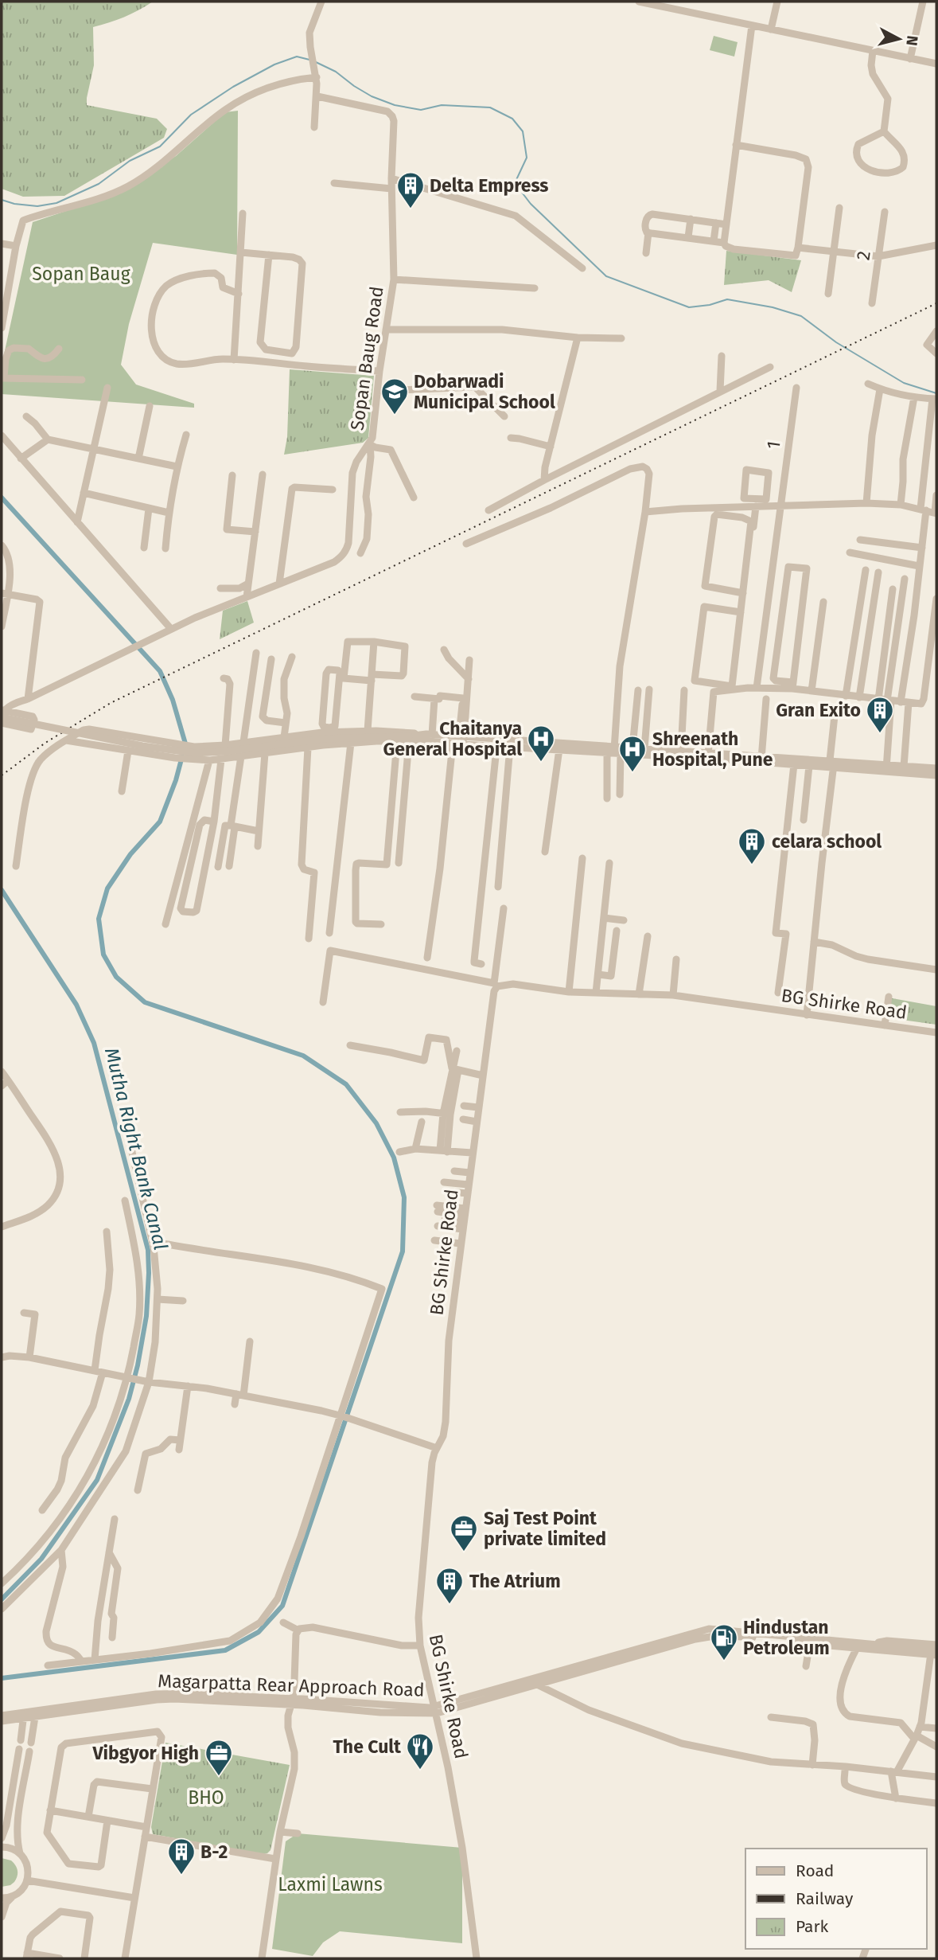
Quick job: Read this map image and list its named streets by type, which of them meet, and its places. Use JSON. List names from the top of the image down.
{
  "streets": {
    "street": [
      "2",
      "Sopan Baug Road",
      "1",
      "BG Shirke Road",
      "Magarpatta Rear Approach Road"
    ]
  },
  "crossings": [
    ["BG Shirke Road", "Magarpatta Rear Approach Road"]
  ],
  "water": ["Mutha Right Bank Canal"],
  "parks": ["Sopan Baug", "BHO", "Laxmi Lawns"],
  "places": {
    "building": [
      "Delta Empress",
      "Gran Exito",
      "celara school",
      "The Atrium",
      "B-2"
    ],
    "school or university": ["Dobarwadi Municipal School"],
    "hospital": ["Chaitanya General Hospital", "Shreenath Hospital, Pune"],
    "office": ["Saj Test Point private limited", "Vibgyor High"],
    "fuel station": ["Hindustan Petroleum"],
    "restaurant": ["The Cult"]
  },
  "legend": ["Road", "Railway", "Park"],
  "north": "right"
}
